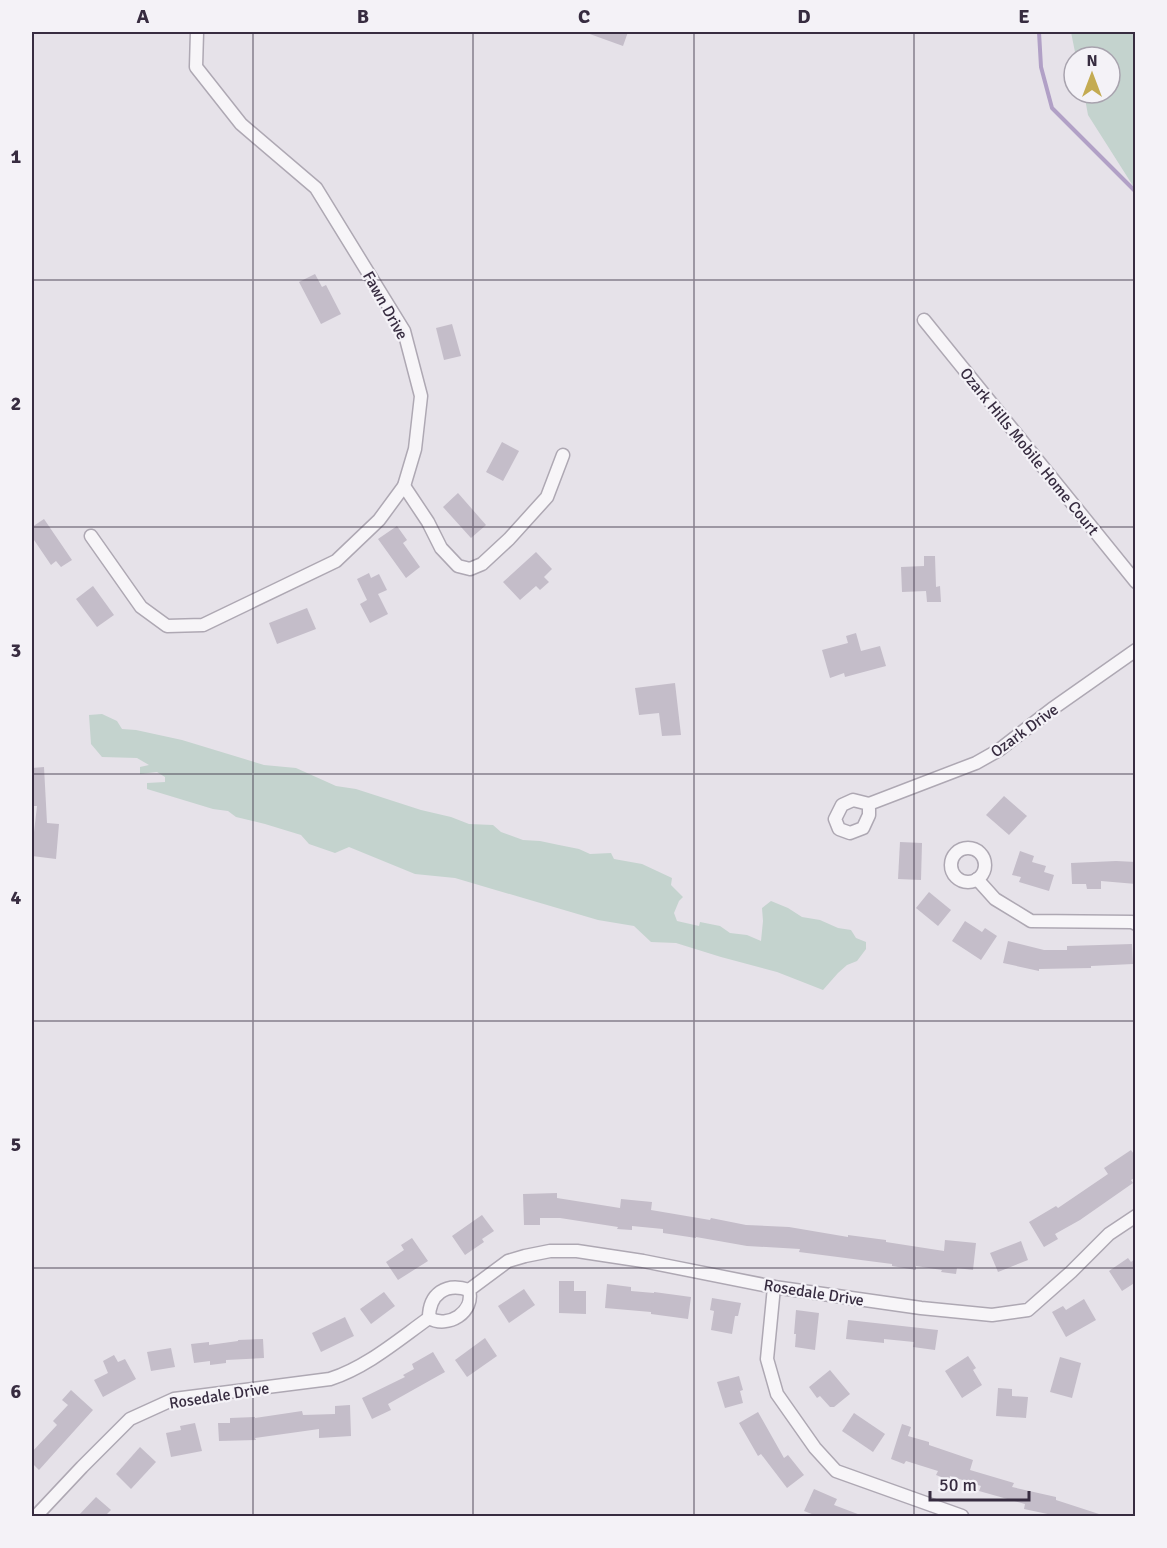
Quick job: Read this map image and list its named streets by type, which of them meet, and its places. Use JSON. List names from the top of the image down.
{
  "streets": {
    "street": [
      "Fawn Drive",
      "Ozark Hills Mobile Home Court",
      "Ozark Drive",
      "Rosedale Drive"
    ]
  },
  "scale_bar": "50 m",
  "north": "top",
  "grid": {
    "columns": [
      "A",
      "B",
      "C",
      "D",
      "E"
    ],
    "rows": [
      "1",
      "2",
      "3",
      "4",
      "5",
      "6"
    ]
  }
}
